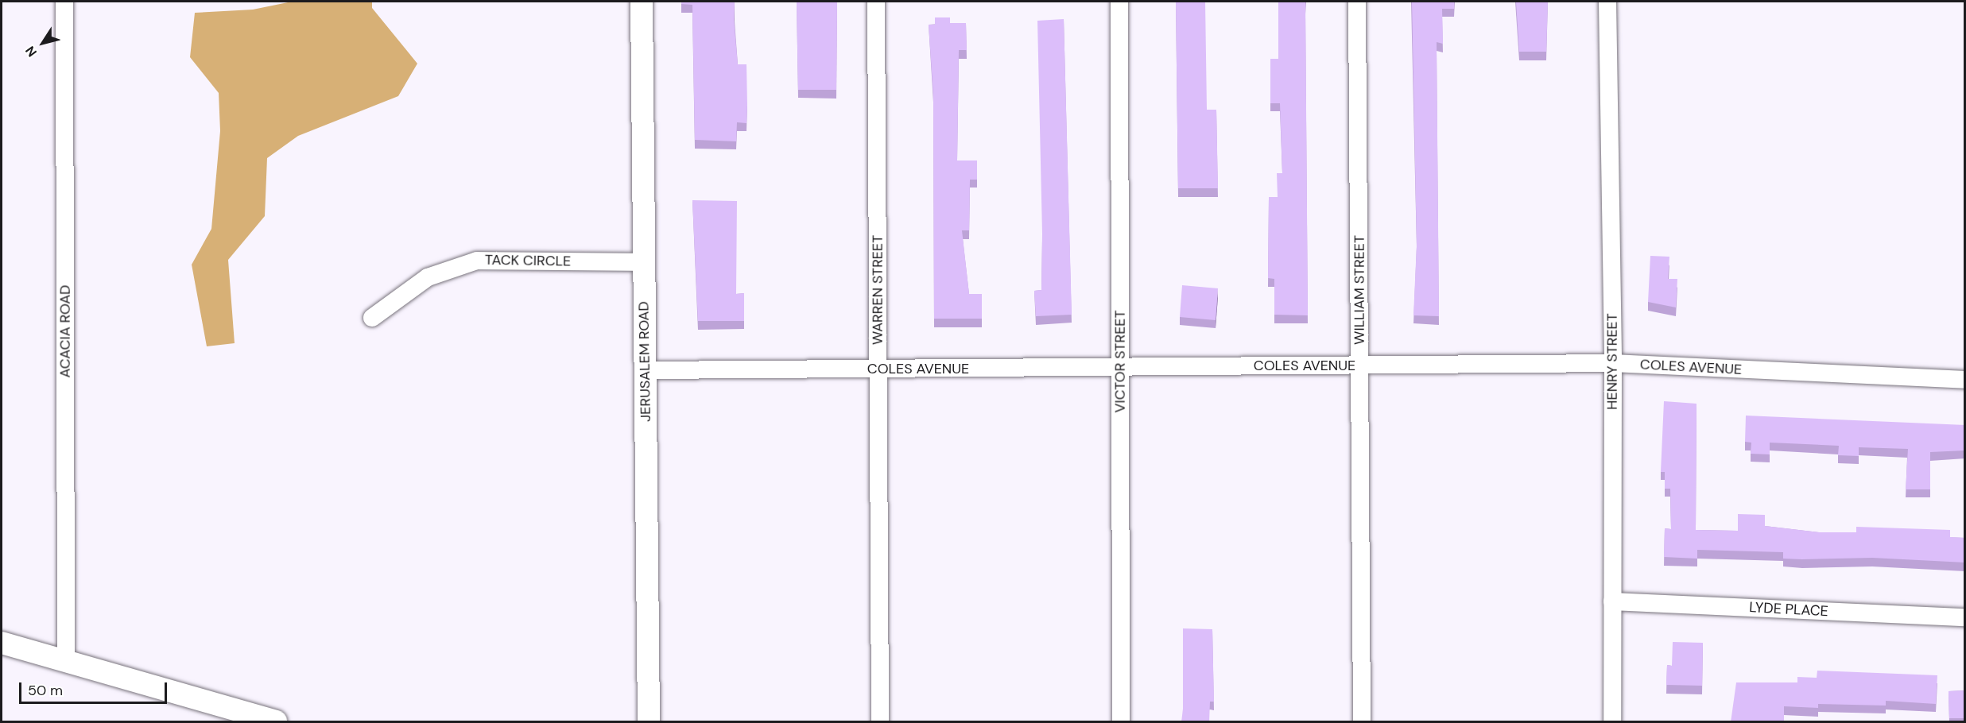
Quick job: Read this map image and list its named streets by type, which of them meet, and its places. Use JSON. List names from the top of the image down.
{
  "streets": {
    "street": [
      "TACK CIRCLE",
      "WARREN STREET",
      "WILLIAM STREET",
      "ACACIA ROAD",
      "JERUSALEM ROAD",
      "VICTOR STREET",
      "HENRY STREET",
      "COLES AVENUE",
      "LYDE PLACE"
    ]
  },
  "crossings": [
    ["TACK CIRCLE", "JERUSALEM ROAD"],
    ["WARREN STREET", "COLES AVENUE"],
    ["WILLIAM STREET", "COLES AVENUE"],
    ["JERUSALEM ROAD", "COLES AVENUE"],
    ["VICTOR STREET", "COLES AVENUE"],
    ["HENRY STREET", "COLES AVENUE"],
    ["HENRY STREET", "LYDE PLACE"]
  ],
  "scale_bar": "50 m",
  "north": "bottom left"
}
